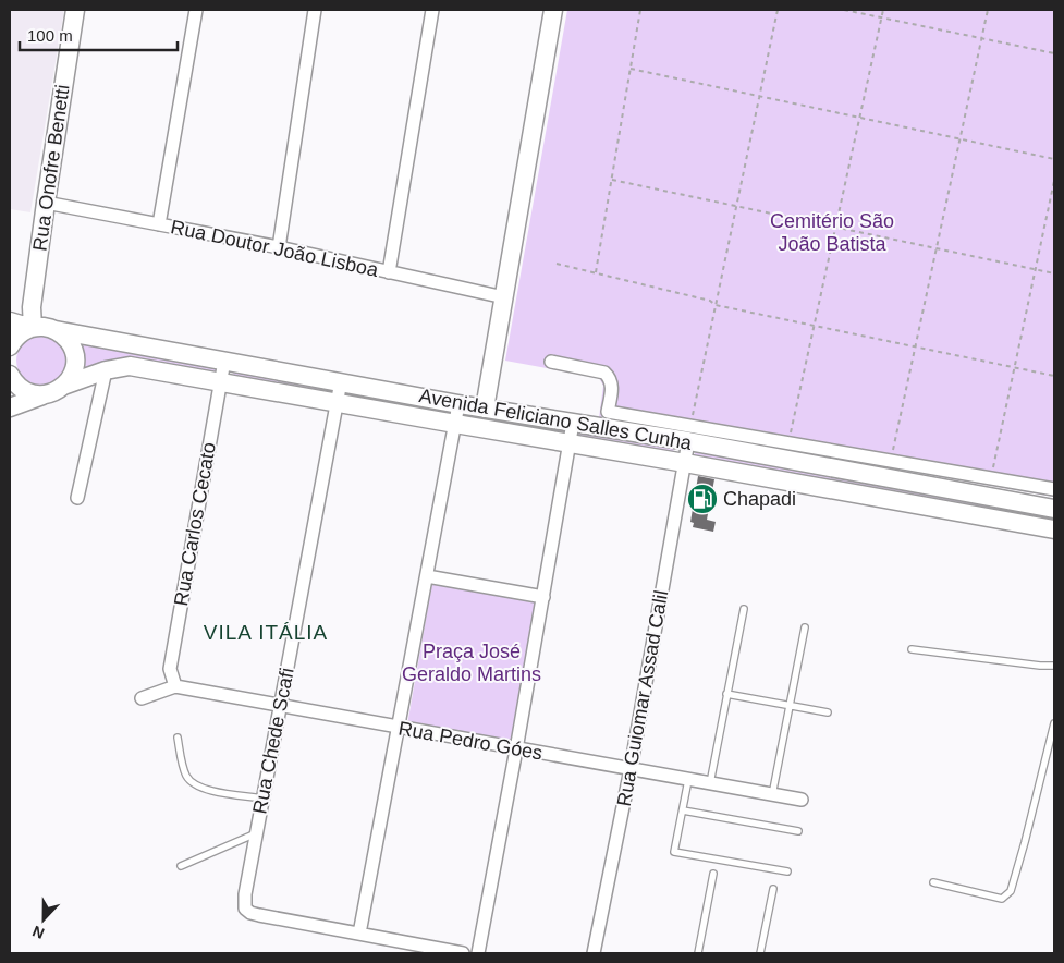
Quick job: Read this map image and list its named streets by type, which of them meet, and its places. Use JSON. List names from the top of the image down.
{
  "streets": {
    "main road": ["Rua Onofre Benetti", "Avenida Feliciano Salles Cunha"],
    "street": [
      "Rua Doutor João Lisboa",
      "Rua Carlos Cecato",
      "Rua Guiomar Assad Calil",
      "Rua Chede Scafi",
      "Rua Pedro Góes"
    ]
  },
  "crossings": [
    ["Rua Onofre Benetti", "Rua Doutor João Lisboa"],
    ["Rua Onofre Benetti", "Avenida Feliciano Salles Cunha"],
    ["Avenida Feliciano Salles Cunha", "Rua Carlos Cecato"],
    ["Avenida Feliciano Salles Cunha", "Rua Guiomar Assad Calil"],
    ["Avenida Feliciano Salles Cunha", "Rua Chede Scafi"],
    ["Rua Carlos Cecato", "Rua Pedro Góes"],
    ["Rua Guiomar Assad Calil", "Rua Pedro Góes"],
    ["Rua Chede Scafi", "Rua Pedro Góes"]
  ],
  "districts": ["VILA ITÁLIA"],
  "parks": ["Cemitério São João Batista", "Praça José Geraldo Martins"],
  "places": {
    "fuel station": ["Chapadi"]
  },
  "scale_bar": "100 m",
  "north": "bottom"
}
